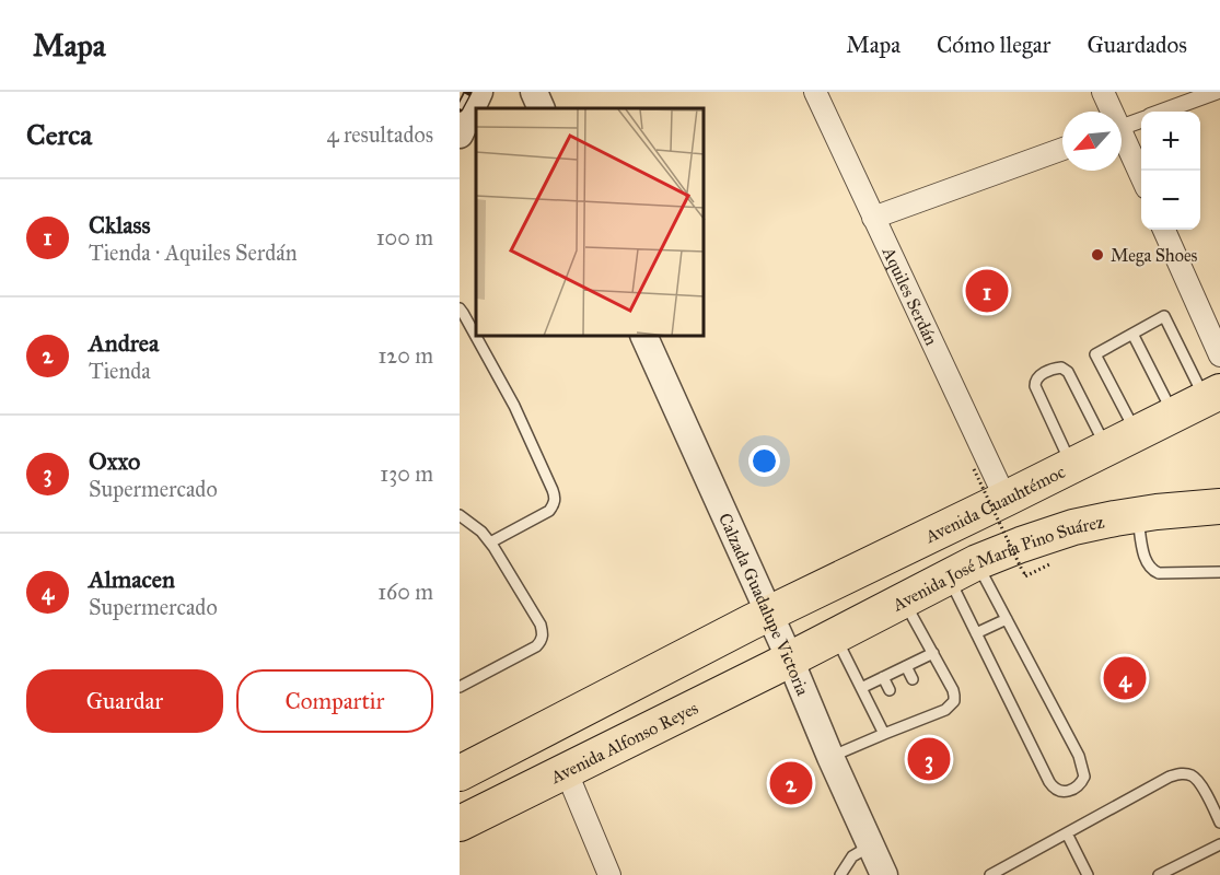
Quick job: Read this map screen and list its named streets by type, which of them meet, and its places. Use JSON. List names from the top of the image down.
{
  "streets": {
    "highway": ["Avenida Cuauhtémoc", "Avenida José María Pino Suárez", "Avenida Alfonso Reyes"],
    "street": ["Aquiles Serdán", "Calzada Guadalupe Victoria"]
  },
  "crossings": [
    ["Aquiles Serdán", "Avenida Cuauhtémoc"],
    ["Avenida Cuauhtémoc", "Calzada Guadalupe Victoria"],
    ["Avenida José María Pino Suárez", "Calzada Guadalupe Victoria"],
    ["Avenida José María Pino Suárez", "Avenida Alfonso Reyes"],
    ["Calzada Guadalupe Victoria", "Avenida Alfonso Reyes"]
  ],
  "places": ["Mega Shoes"],
  "north": "bottom left",
  "page": {
    "header": "Mapa",
    "nav": ["Mapa", "Cómo llegar", "Guardados"],
    "heading": ["Cerca", "4 resultados"],
    "map_buttons": ["+", "−"],
    "list": [
      {
        "mark": "1",
        "name": "Cklass",
        "note": "Tienda · Aquiles Serdán",
        "value": "100 m"
      },
      {
        "mark": "2",
        "name": "Andrea",
        "note": "Tienda",
        "value": "120 m"
      },
      {
        "mark": "3",
        "name": "Oxxo",
        "note": "Supermercado",
        "value": "130 m"
      },
      {
        "mark": "4",
        "name": "Almacen",
        "note": "Supermercado",
        "value": "160 m"
      }
    ],
    "pins": [
      "1",
      "4",
      "3",
      "2"
    ],
    "buttons": ["Guardar", "Compartir"]
  }
}
